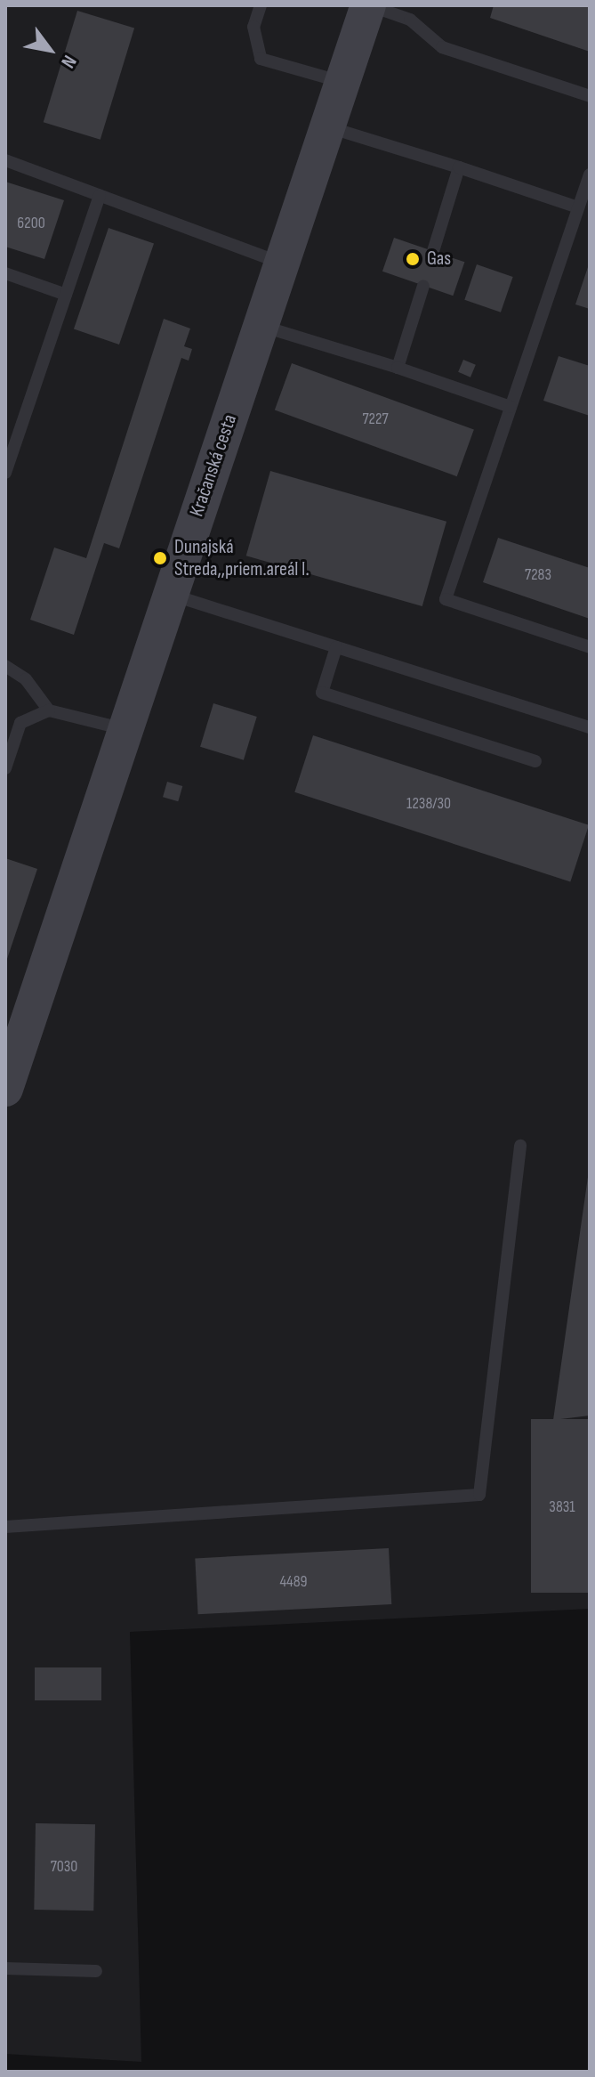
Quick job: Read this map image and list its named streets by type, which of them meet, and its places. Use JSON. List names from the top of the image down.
{
  "streets": {
    "street": ["Kračanská cesta"]
  },
  "places": ["Gas", "Dunajská Streda,,priem.areál I."],
  "house_numbers": [
    "6200",
    "7227",
    "7283",
    "1238/30",
    "3831",
    "4489",
    "7030"
  ],
  "north": "bottom right"
}
